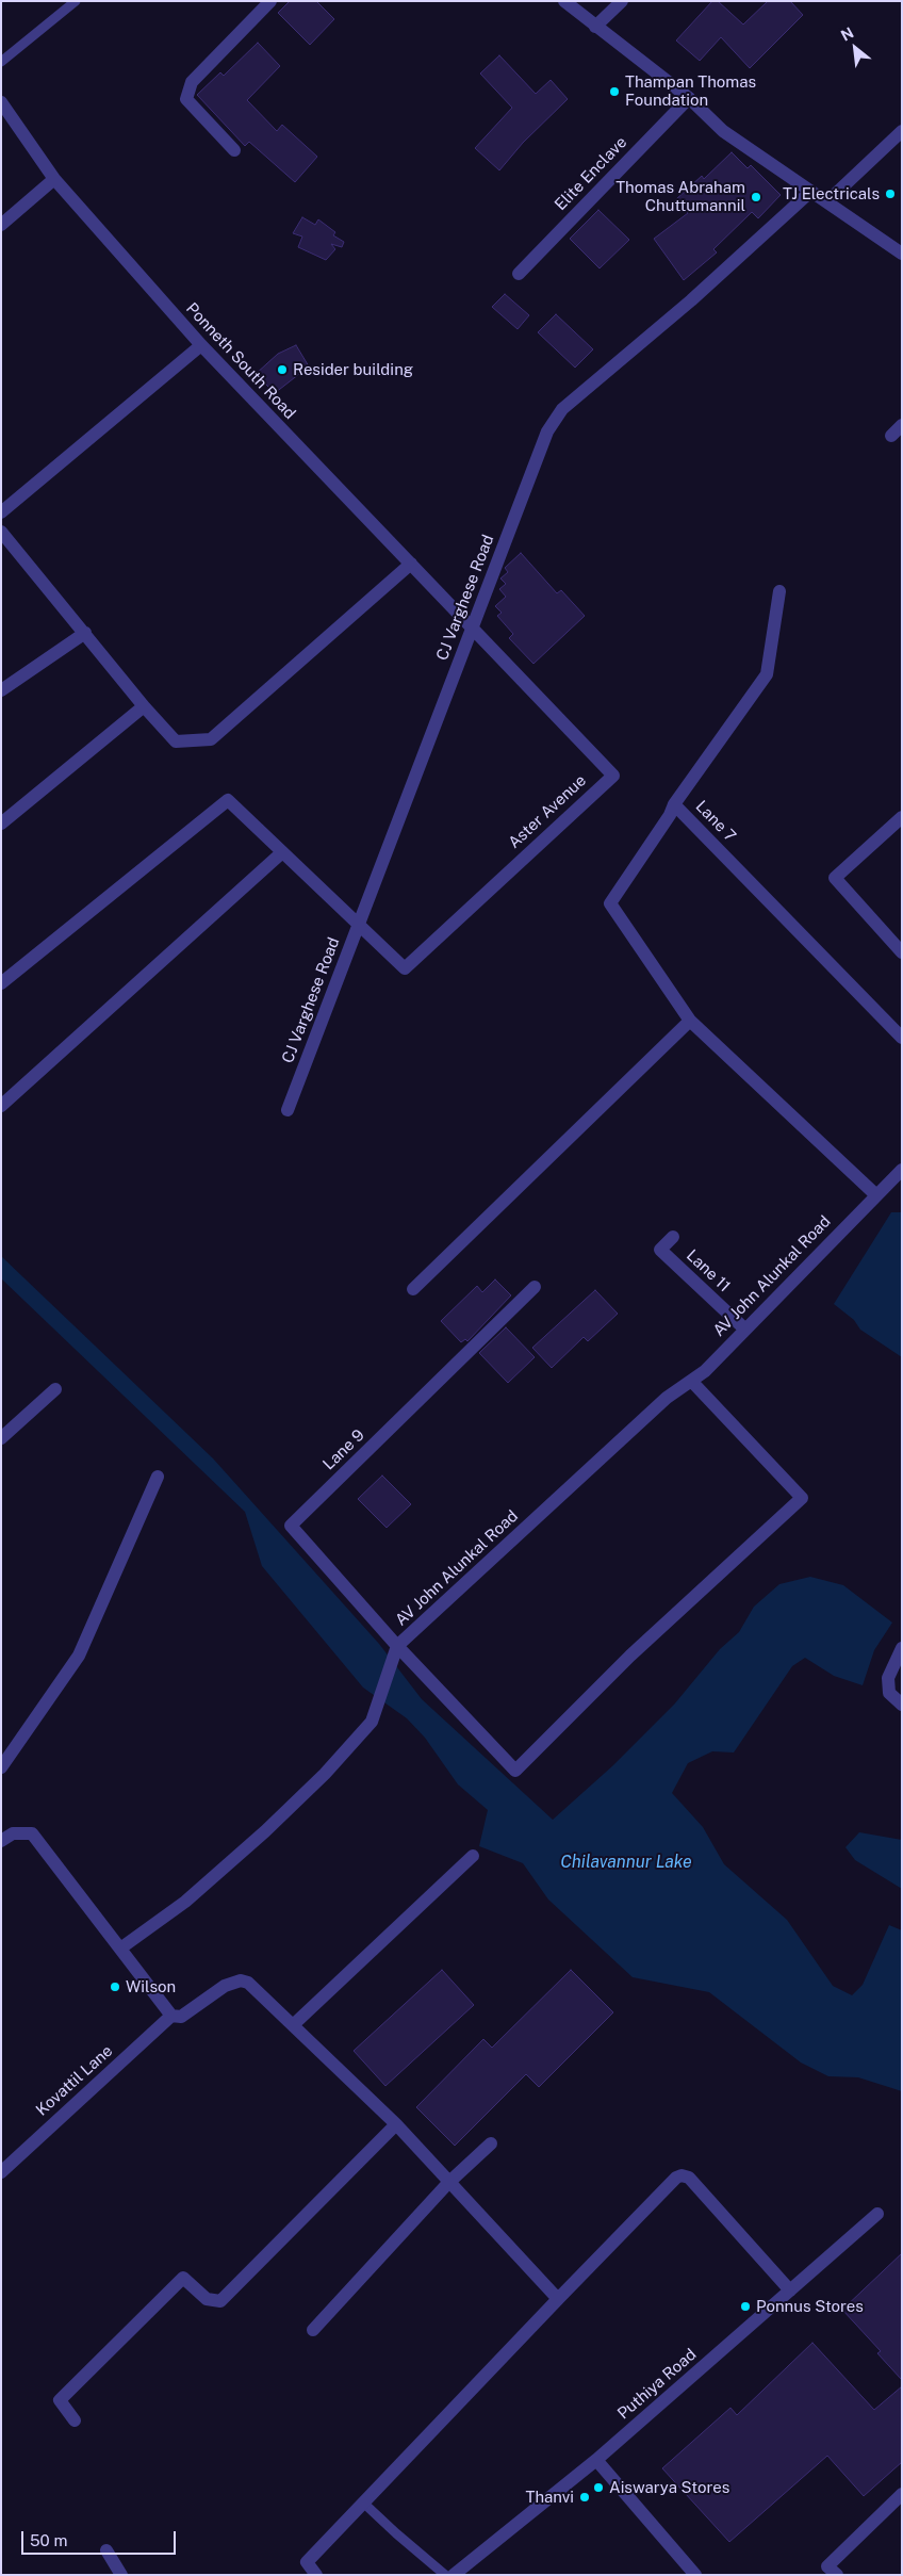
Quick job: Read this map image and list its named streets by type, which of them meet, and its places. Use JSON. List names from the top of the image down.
{
  "streets": {
    "street": [
      "Elite Enclave",
      "Ponneth South Road",
      "CJ Varghese Road",
      "Aster Avenue",
      "Lane 7",
      "Lane 11",
      "AV John Alunkal Road",
      "Lane 9",
      "Kovattil Lane",
      "Puthiya Road"
    ]
  },
  "crossings": [
    ["Ponneth South Road", "CJ Varghese Road"],
    ["Ponneth South Road", "Aster Avenue"],
    ["CJ Varghese Road", "Aster Avenue"],
    ["Lane 11", "AV John Alunkal Road"],
    ["AV John Alunkal Road", "Lane 9"]
  ],
  "water": ["Chilavannur Lake"],
  "places": [
    "Thampan Thomas Foundation",
    "TJ Electricals",
    "Thomas Abraham Chuttumannil",
    "Resider building",
    "Wilson",
    "Ponnus Stores",
    "Aiswarya Stores",
    "Thanvi"
  ],
  "scale_bar": "50 m",
  "north": "top left"
}
